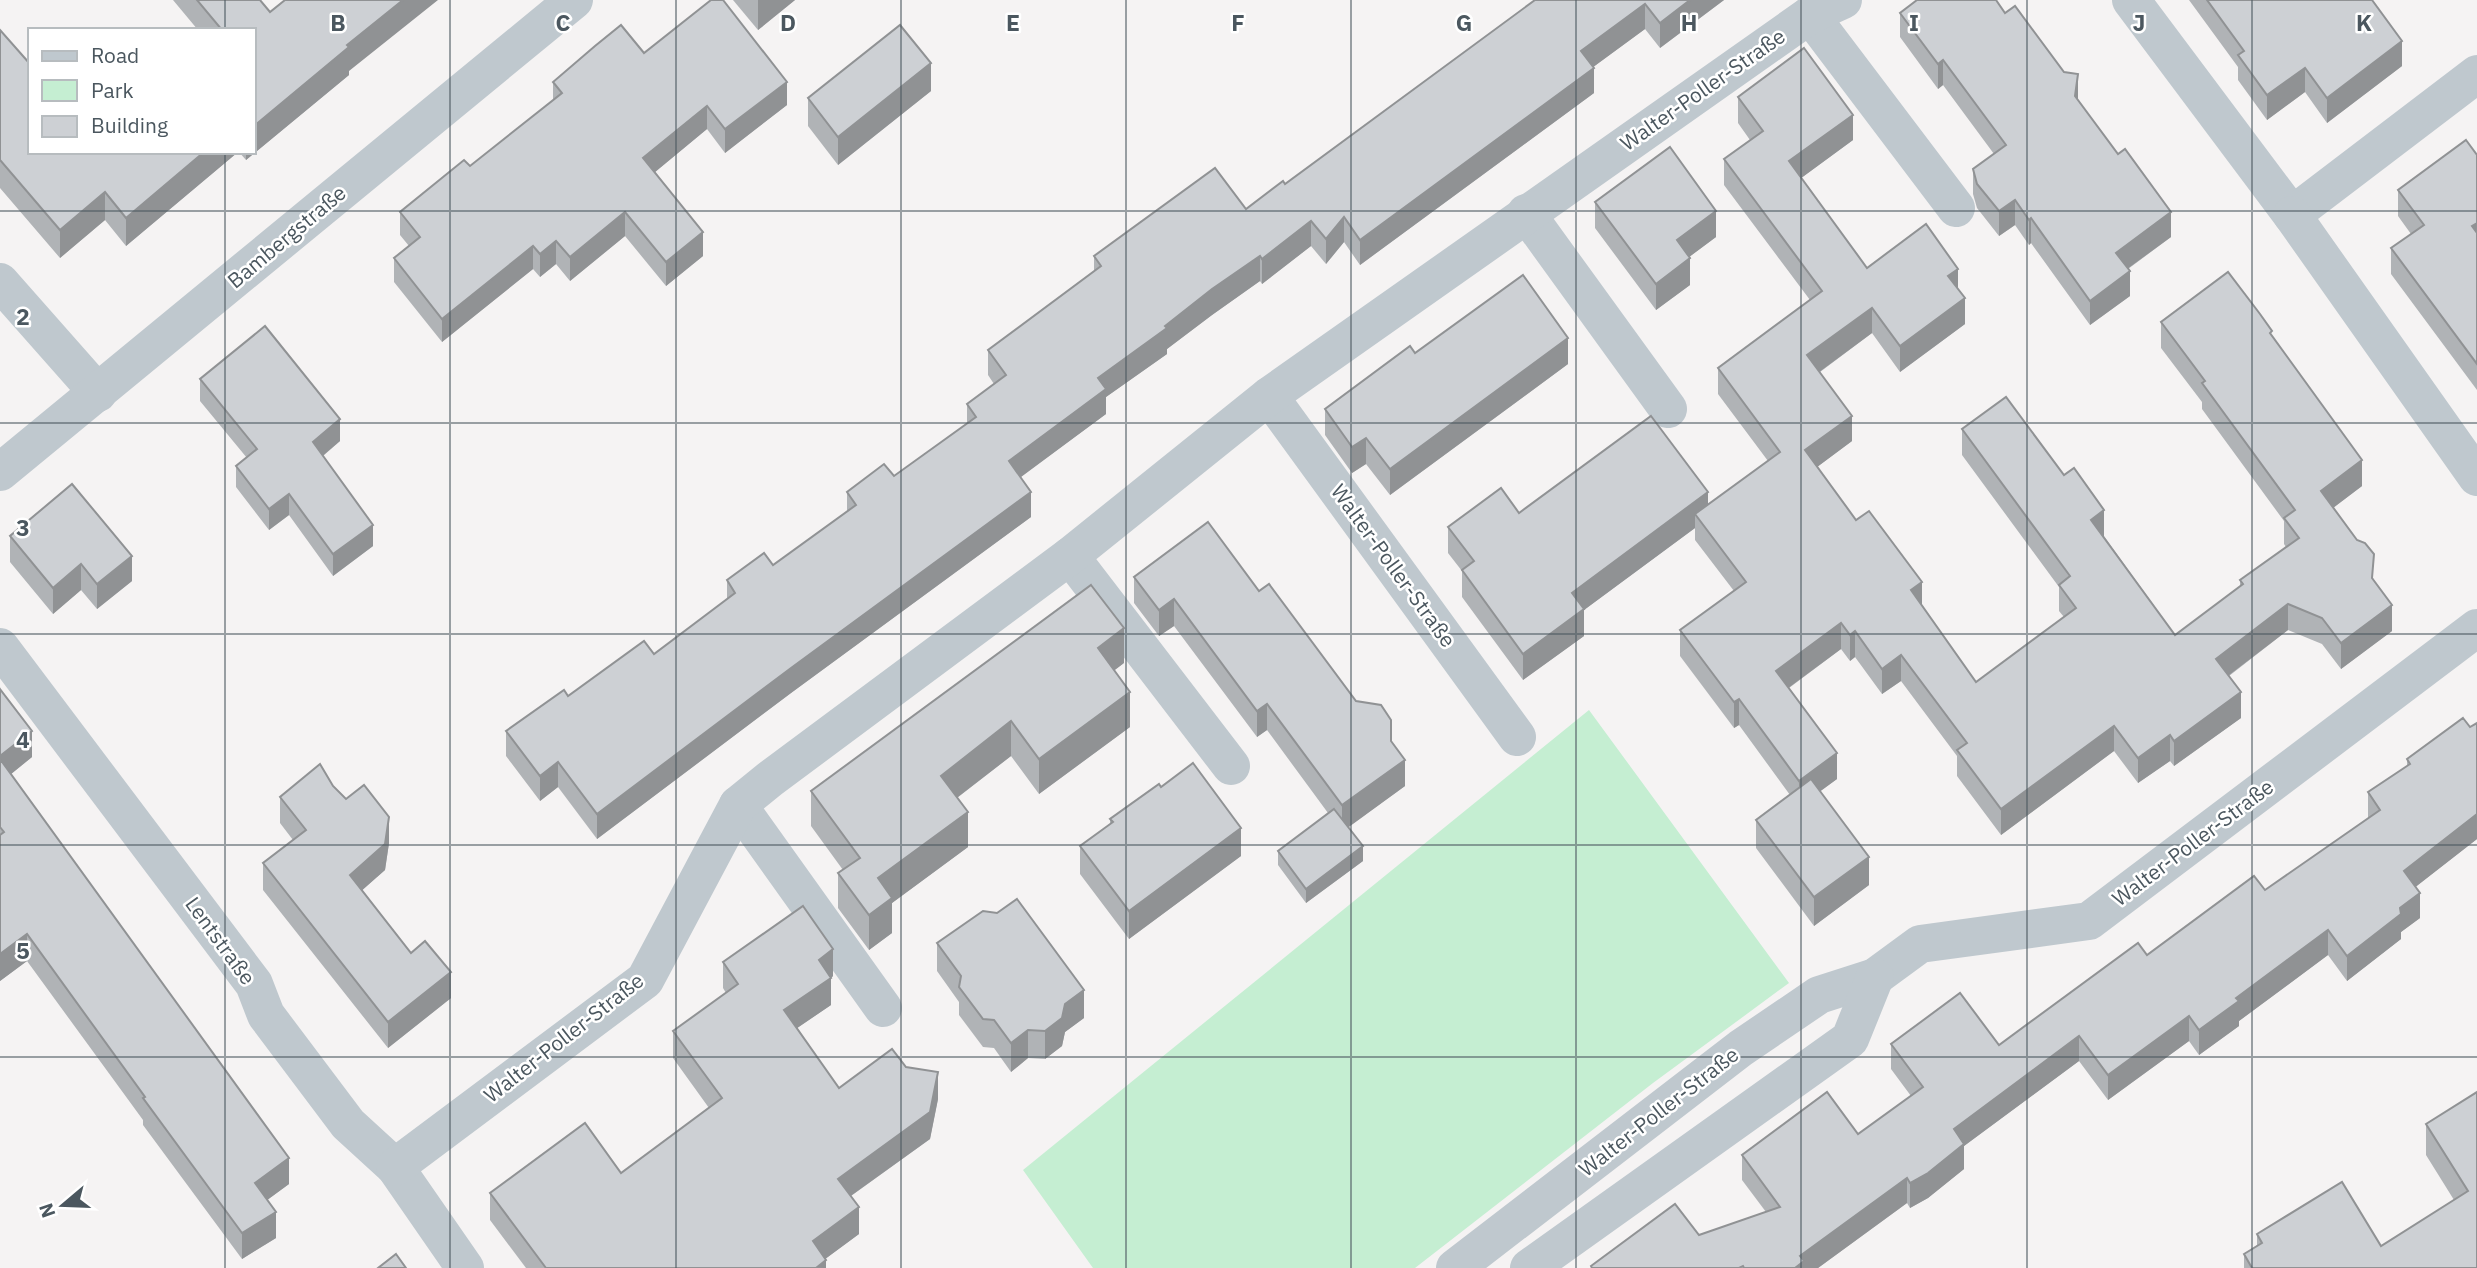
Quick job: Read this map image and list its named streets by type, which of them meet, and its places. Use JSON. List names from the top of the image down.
{
  "streets": {
    "street": ["Walter-Poller-Straße", "Bambergstraße", "Lentstraße"]
  },
  "crossings": [
    ["Walter-Poller-Straße", "Lentstraße"]
  ],
  "legend": ["Road", "Park", "Building"],
  "north": "left",
  "grid": {
    "columns": [
      "B",
      "C",
      "D",
      "E",
      "F",
      "G",
      "H",
      "I",
      "J",
      "K"
    ],
    "rows": [
      "2",
      "3",
      "4",
      "5"
    ]
  }
}
